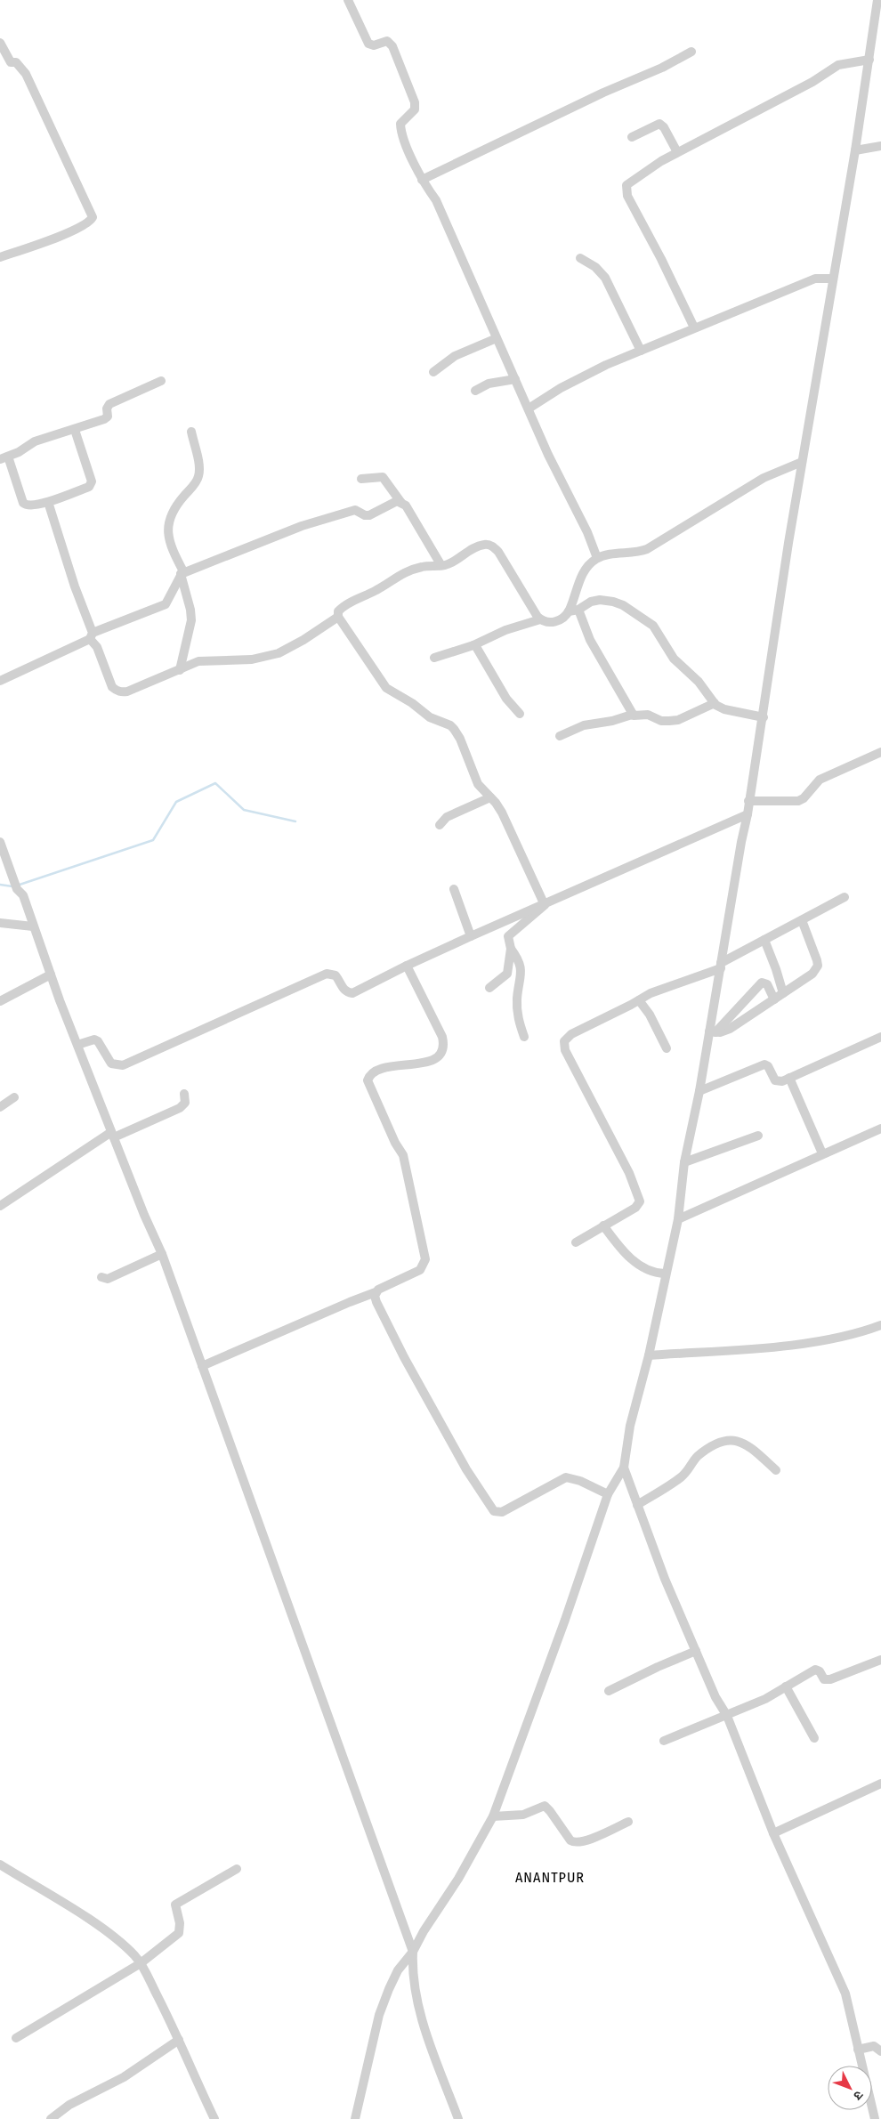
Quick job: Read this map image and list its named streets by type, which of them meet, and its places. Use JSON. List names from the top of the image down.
{
  "districts": ["ANANTPUR"],
  "north": "bottom right"
}
